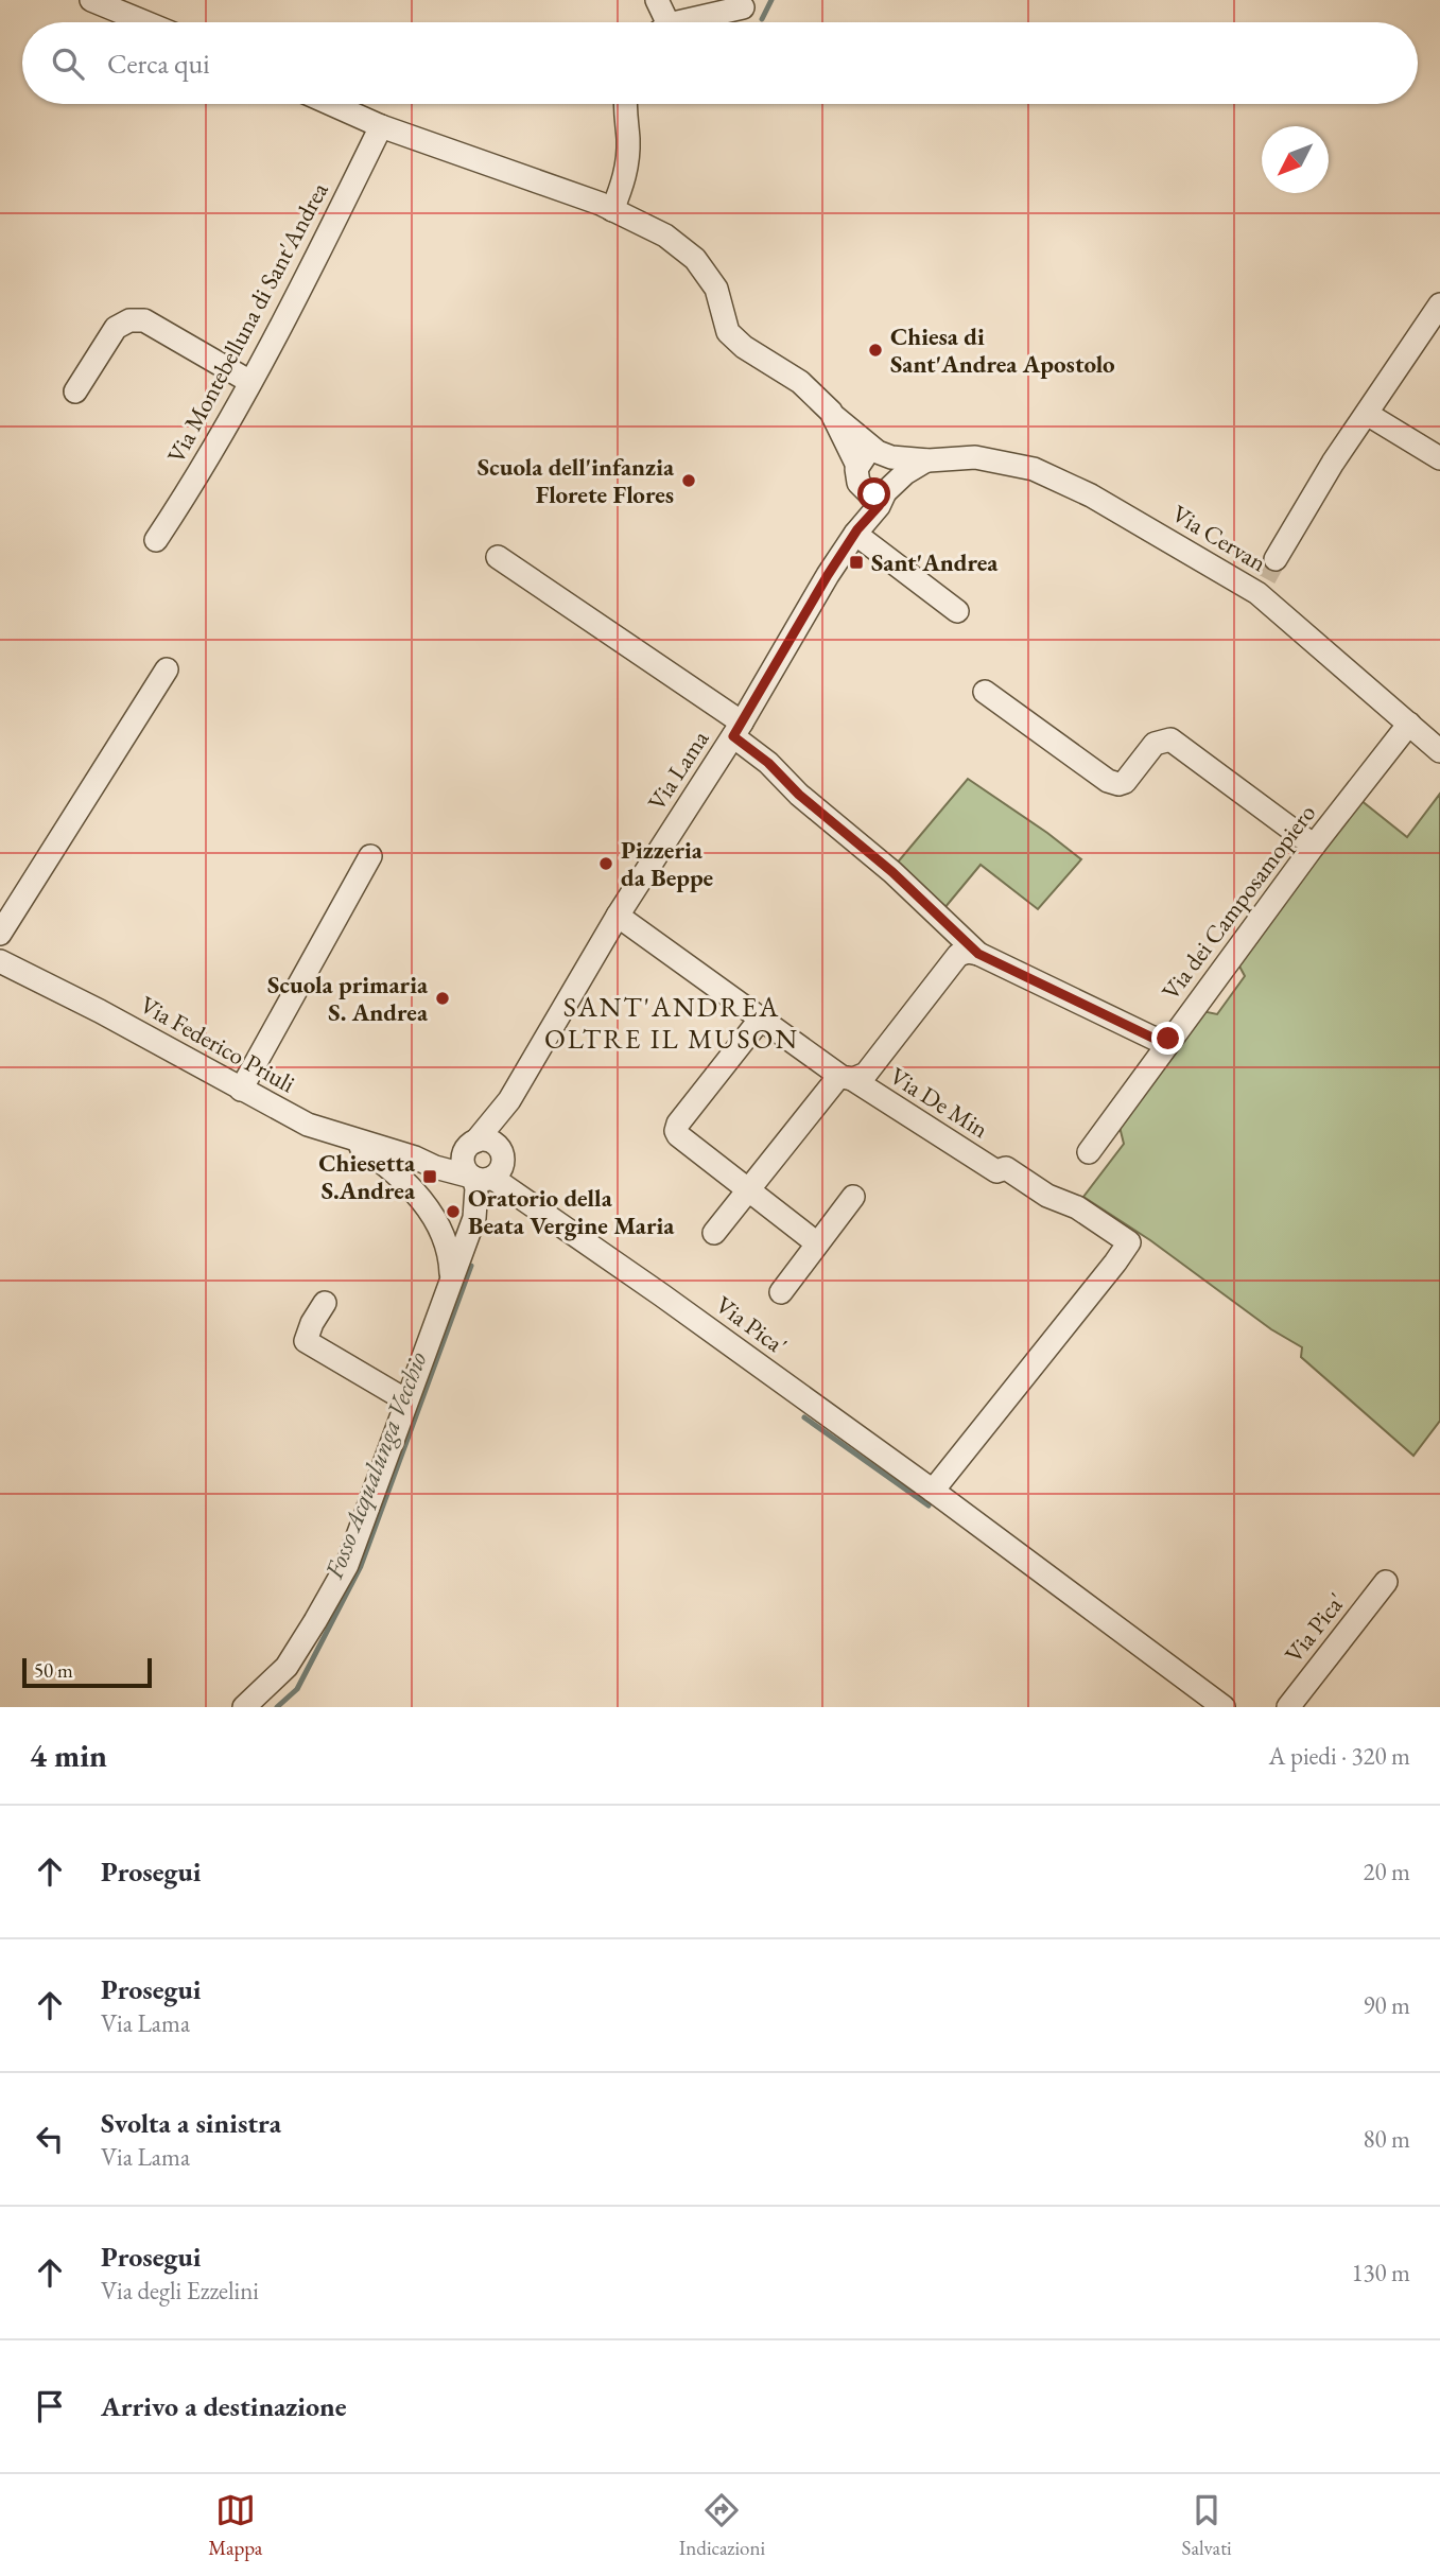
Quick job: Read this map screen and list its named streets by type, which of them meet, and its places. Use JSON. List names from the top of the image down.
{
  "streets": {
    "street": [
      "Via Montebelluna di Sant'Andrea",
      "Via Cervan",
      "Via Lama",
      "Via dei Camposamopiero",
      "Via Federico Priuli",
      "Via De Min",
      "Via Pica'"
    ]
  },
  "crossings": [
    ["Via Cervan", "Via Lama"],
    ["Via Cervan", "Via dei Camposamopiero"],
    ["Via Lama", "Via dei Camposamopiero"],
    ["Via Lama", "Via Federico Priuli"],
    ["Via Lama", "Via De Min"],
    ["Via Lama", "Via Pica'"],
    ["Via Federico Priuli", "Via Pica'"],
    ["Via De Min", "Via Pica'"]
  ],
  "districts": ["SANT'ANDREA OLTRE IL MUSON"],
  "water": ["Fosso Acqualunga Vecchio"],
  "places": {
    "other": [
      "Chiesa di Sant'Andrea Apostolo",
      "Scuola dell'infanzia Florete Flores",
      "Pizzeria da Beppe",
      "Scuola primaria S. Andrea",
      "Oratorio della Beata Vergine Maria"
    ],
    "transit": ["Sant'Andrea", "Chiesetta S.Andrea"]
  },
  "scale_bar": "50 m",
  "north": "bottom left",
  "page": {
    "search": "Cerca qui",
    "scale": "50 m",
    "heading": ["4 min", "A piedi · 320 m"],
    "list": [
      ["Prosegui", "20 m"],
      ["Prosegui", "Via Lama", "90 m"],
      ["Svolta a sinistra", "Via Lama", "80 m"],
      ["Prosegui", "Via degli Ezzelini", "130 m"],
      "Arrivo a destinazione"
    ],
    "nav": ["Mappa", "Indicazioni", "Salvati"]
  }
}
